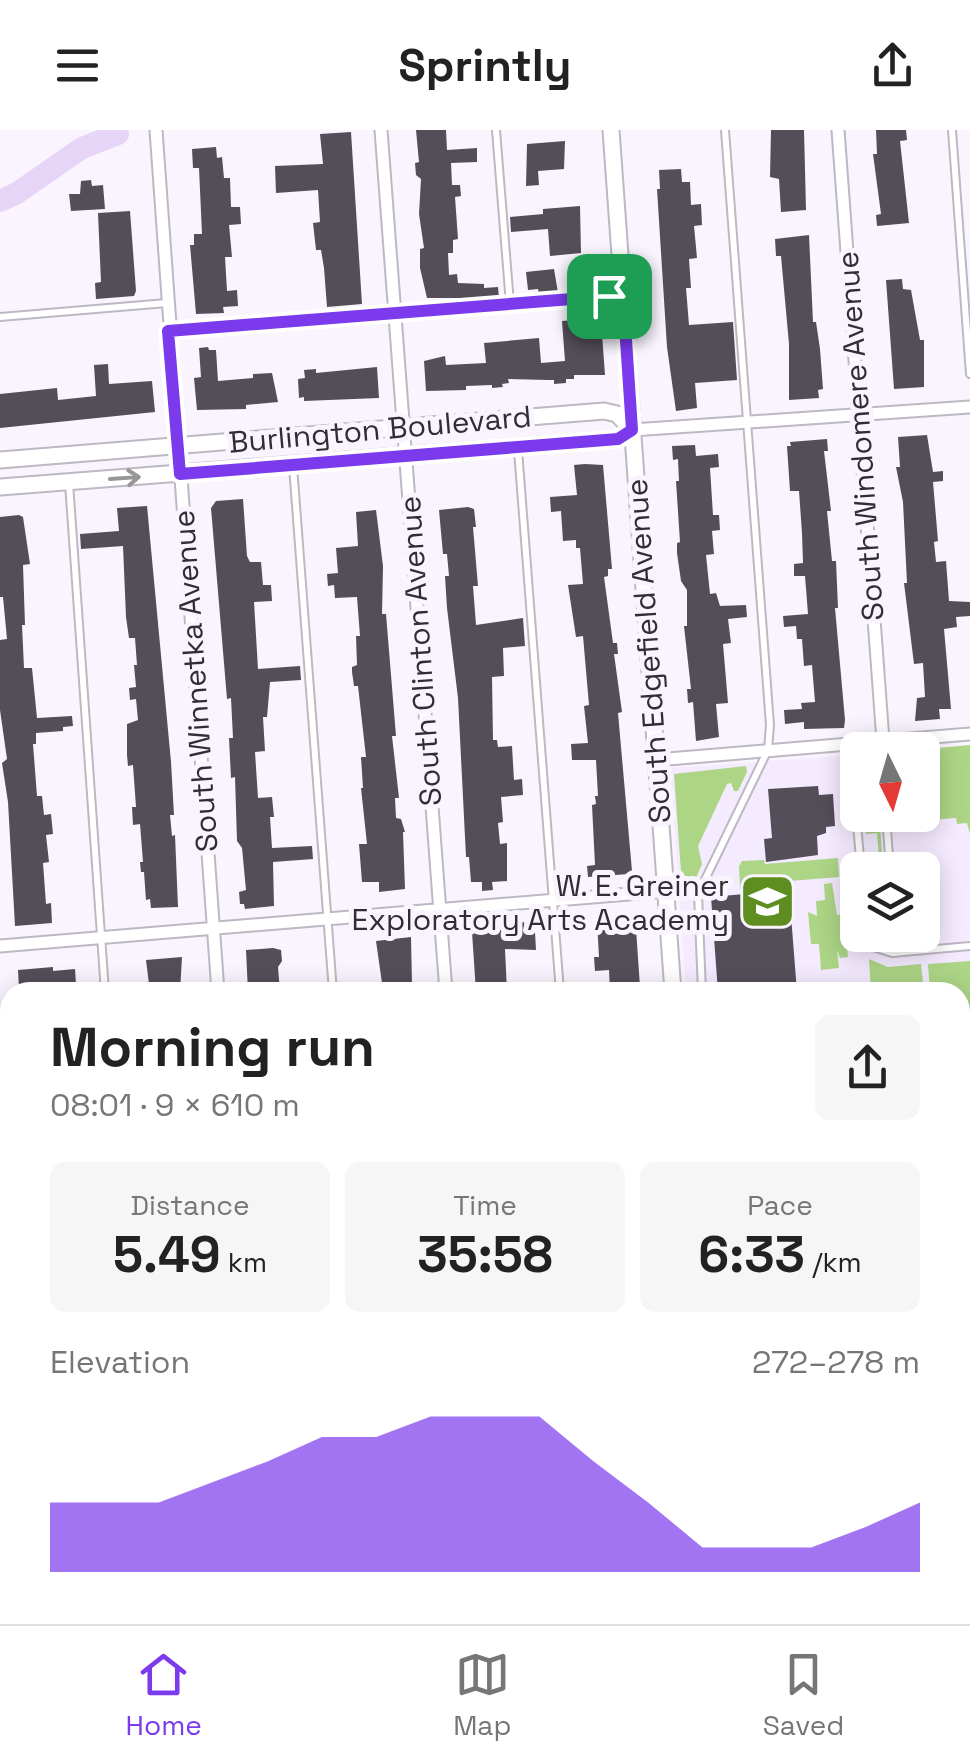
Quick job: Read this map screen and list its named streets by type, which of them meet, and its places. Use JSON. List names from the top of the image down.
{
  "streets": {
    "street": [
      "Burlington Boulevard",
      "South Windomere Avenue",
      "South Clinton Avenue",
      "South Edgefield Avenue",
      "South Winnetka Avenue"
    ]
  },
  "crossings": [
    ["Burlington Boulevard", "South Windomere Avenue"],
    ["Burlington Boulevard", "South Clinton Avenue"],
    ["Burlington Boulevard", "South Edgefield Avenue"],
    ["Burlington Boulevard", "South Winnetka Avenue"]
  ],
  "places": {
    "school or university": ["W. E. Greiner Exploratory Arts Academy"]
  },
  "north": "bottom",
  "page": {
    "header": "Sprintly",
    "heading": ["Morning run", "08:01 · 9 × 610 m"],
    "stats": [
      ["Distance", "5.49 km"],
      ["Time", "35:58"],
      ["Pace", "6:33 /km"]
    ],
    "chart": ["Elevation", "272–278 m"],
    "tabs": ["Home", "Map", "Saved"]
  }
}
